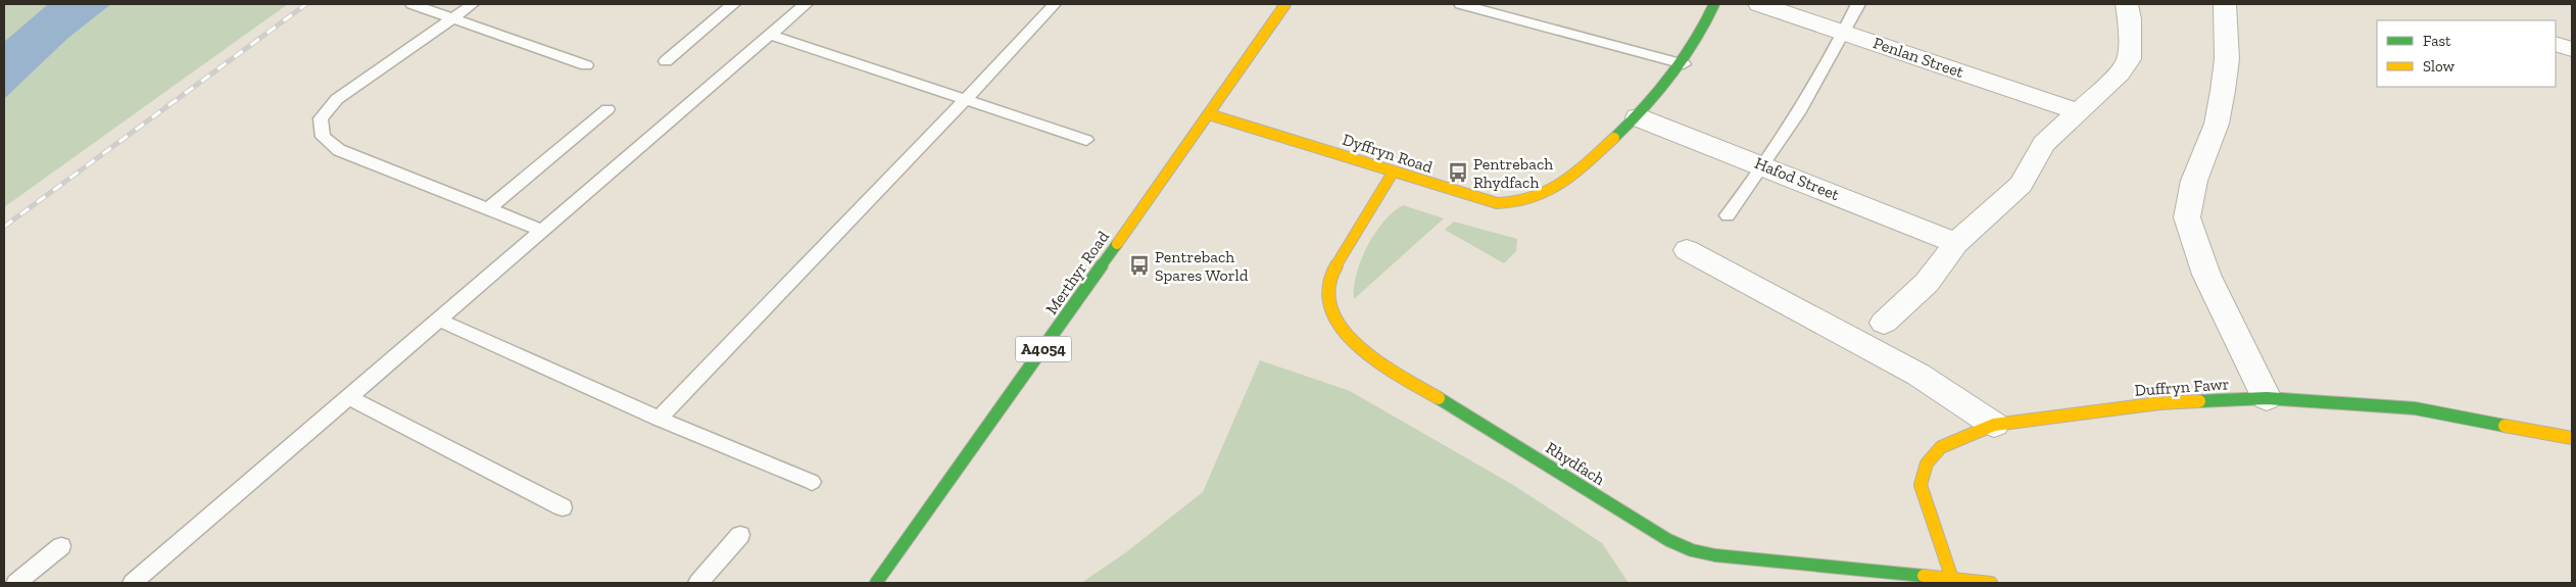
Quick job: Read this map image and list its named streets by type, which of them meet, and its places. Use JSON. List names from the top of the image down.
{
  "streets": {
    "street": [
      "Penlan Street",
      "Dyffryn Road",
      "Hafod Street",
      "Merthyr Road",
      "A4054",
      "Duffryn Fawr",
      "Rhydfach"
    ]
  },
  "crossings": [
    ["Dyffryn Road", "Hafod Street"],
    ["Dyffryn Road", "Merthyr Road"],
    ["Dyffryn Road", "Rhydfach"],
    ["Duffryn Fawr", "Rhydfach"]
  ],
  "places": {
    "bus stop": ["Pentrebach Rhydfach", "Pentrebach Spares World"]
  },
  "legend": ["Fast", "Slow"]
}
